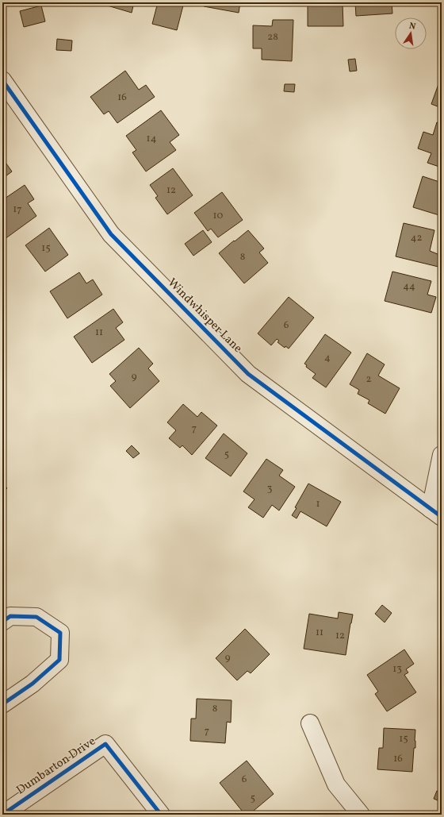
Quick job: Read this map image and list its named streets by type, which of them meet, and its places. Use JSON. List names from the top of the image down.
{
  "streets": {
    "street": ["Windwhisper Lane", "Dumbarton Drive"]
  },
  "house_numbers": [
    "28",
    "16",
    "14",
    "12",
    "17",
    "10",
    "42",
    "15",
    "8",
    "44",
    "6",
    "11",
    "4",
    "9",
    "2",
    "7",
    "5",
    "3",
    "1",
    "11",
    "12",
    "9",
    "13",
    "8",
    "7",
    "15",
    "16",
    "6",
    "5"
  ],
  "north": "top"
}
